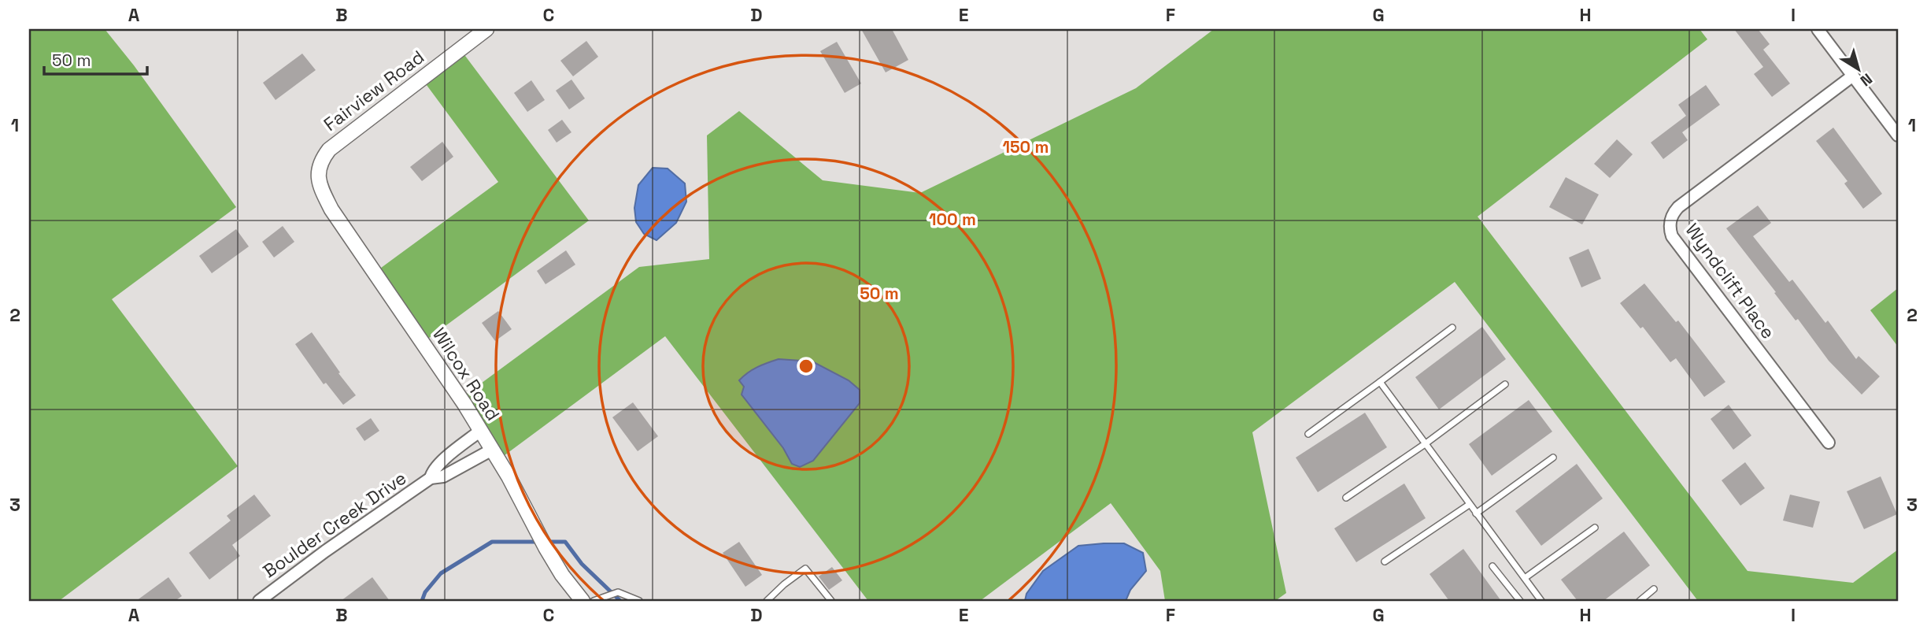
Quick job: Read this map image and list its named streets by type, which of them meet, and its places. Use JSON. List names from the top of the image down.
{
  "streets": {
    "street": [
      "Fairview Road",
      "Wyndclift Place",
      "Wilcox Road",
      "Boulder Creek Drive"
    ]
  },
  "crossings": [
    ["Fairview Road", "Wilcox Road"],
    ["Wilcox Road", "Boulder Creek Drive"]
  ],
  "scale_bar": "50 m",
  "north": "bottom right",
  "grid": {
    "columns": [
      "A",
      "B",
      "C",
      "D",
      "E",
      "F",
      "G",
      "H",
      "I"
    ],
    "rows": ["1", "2", "3"]
  },
  "rings": ["150 m", "100 m", "50 m"]
}
